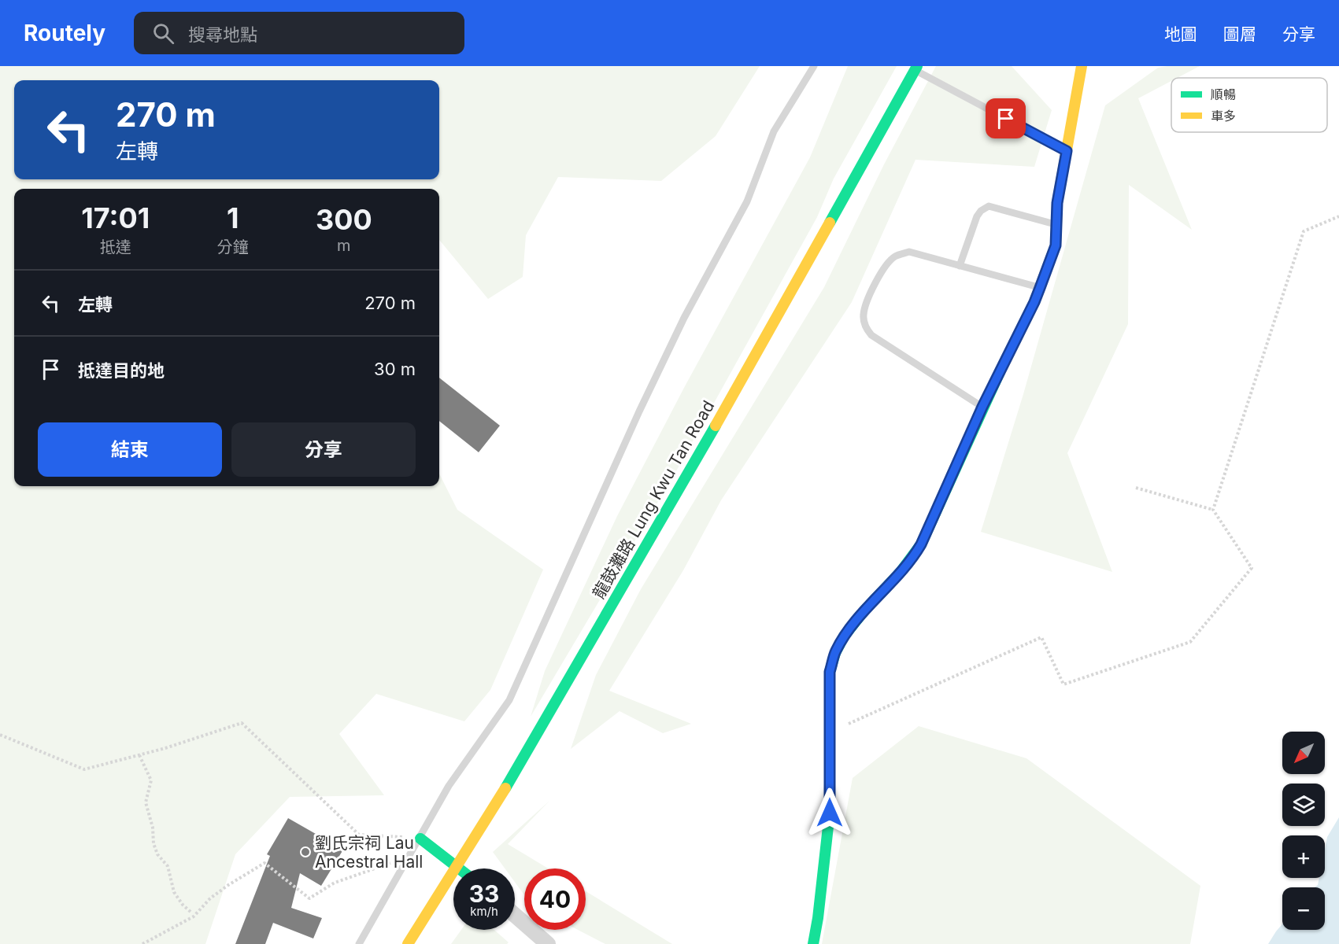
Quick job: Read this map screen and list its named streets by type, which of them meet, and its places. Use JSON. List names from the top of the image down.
{
  "streets": {
    "street": ["龍鼓灘路 Lung Kwu Tan Road"]
  },
  "places": ["劉氏宗祠 Lau Ancestral Hall"],
  "legend": ["順暢", "車多"],
  "north": "bottom left",
  "page": {
    "header": "Routely",
    "search": "搜尋地點",
    "nav": ["地圖", "圖層", "分享"],
    "turn": ["270 m", "左轉"],
    "eta": [
      "17:01",
      "抵達",
      "1",
      "分鐘",
      "300",
      "m"
    ],
    "list": [
      {
        "name": "左轉",
        "value": "270 m"
      },
      {
        "name": "抵達目的地",
        "value": "30 m"
      }
    ],
    "buttons": ["結束", "分享"],
    "map_buttons": ["+", "−"],
    "speed": "33 km/h",
    "limit": "40"
  }
}
